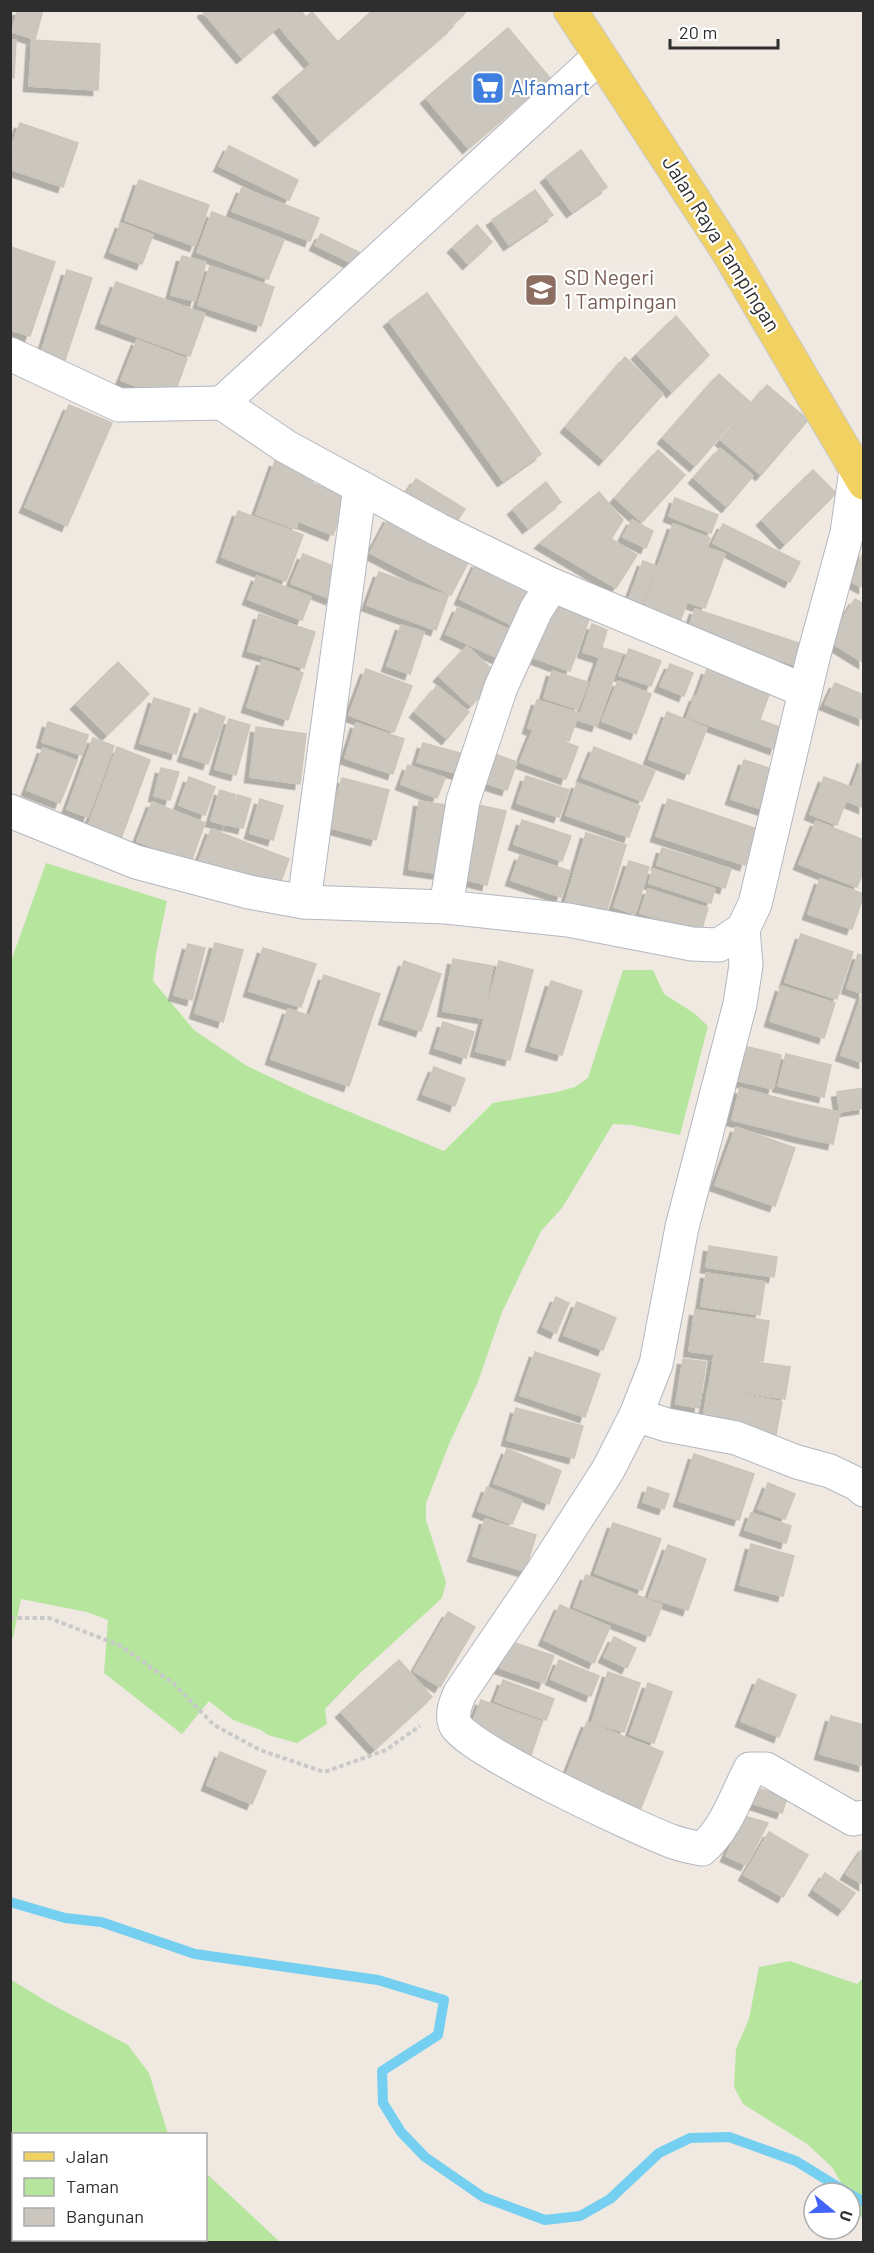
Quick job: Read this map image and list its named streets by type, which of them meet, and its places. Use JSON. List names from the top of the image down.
{
  "streets": {
    "main road": ["Jalan Raya Tampingan"]
  },
  "places": {
    "supermarket": ["Alfamart"],
    "school or university": ["SD Negeri 1 Tampingan"]
  },
  "legend": ["Jalan", "Taman", "Bangunan"],
  "scale_bar": "20 m",
  "north": "right"
}
